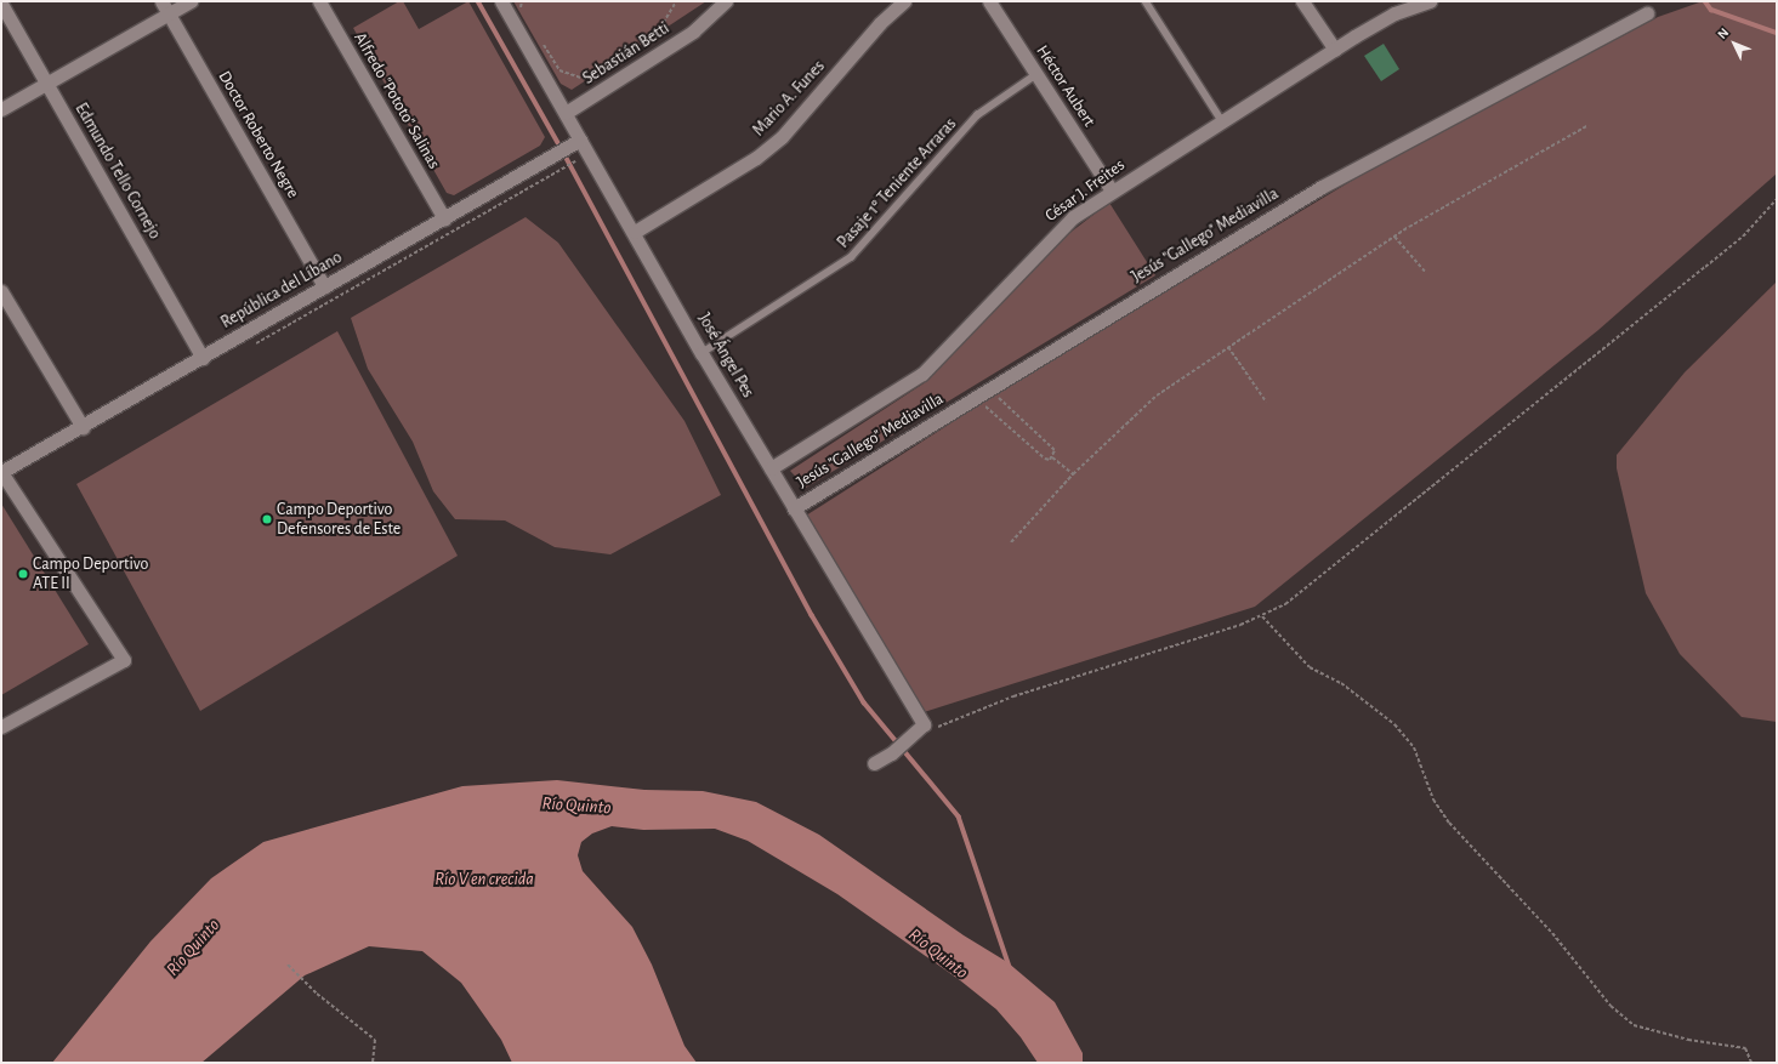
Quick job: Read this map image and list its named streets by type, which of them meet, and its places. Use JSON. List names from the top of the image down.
{
  "streets": {
    "street": [
      "Sebastián Betti",
      "Héctor Aubert",
      "Mario A. Funes",
      "Alfredo \"Pototo\" Salinas",
      "Doctor Roberto Negre",
      "Edmundo Tello Cornejo",
      "César J. Freites",
      "Jesús \"Gallego\" Mediavilla",
      "República del Líbano",
      "José Ángel Pes"
    ],
    "lane": ["Pasaje 1º Teniente Arraras"]
  },
  "crossings": [
    ["Sebastián Betti", "José Ángel Pes"],
    ["Héctor Aubert", "Pasaje 1º Teniente Arraras"],
    ["Héctor Aubert", "César J. Freites"],
    ["Mario A. Funes", "José Ángel Pes"],
    ["Alfredo \"Pototo\" Salinas", "República del Líbano"],
    ["Doctor Roberto Negre", "República del Líbano"],
    ["Edmundo Tello Cornejo", "República del Líbano"],
    ["Pasaje 1º Teniente Arraras", "José Ángel Pes"],
    ["César J. Freites", "José Ángel Pes"],
    ["Jesús \"Gallego\" Mediavilla", "José Ángel Pes"],
    ["República del Líbano", "José Ángel Pes"]
  ],
  "water": ["Río Quinto", "Río V en crecida"],
  "places": ["Campo Deportivo Defensores de Este", "Campo Deportivo ATE II"],
  "north": "top left"
}
